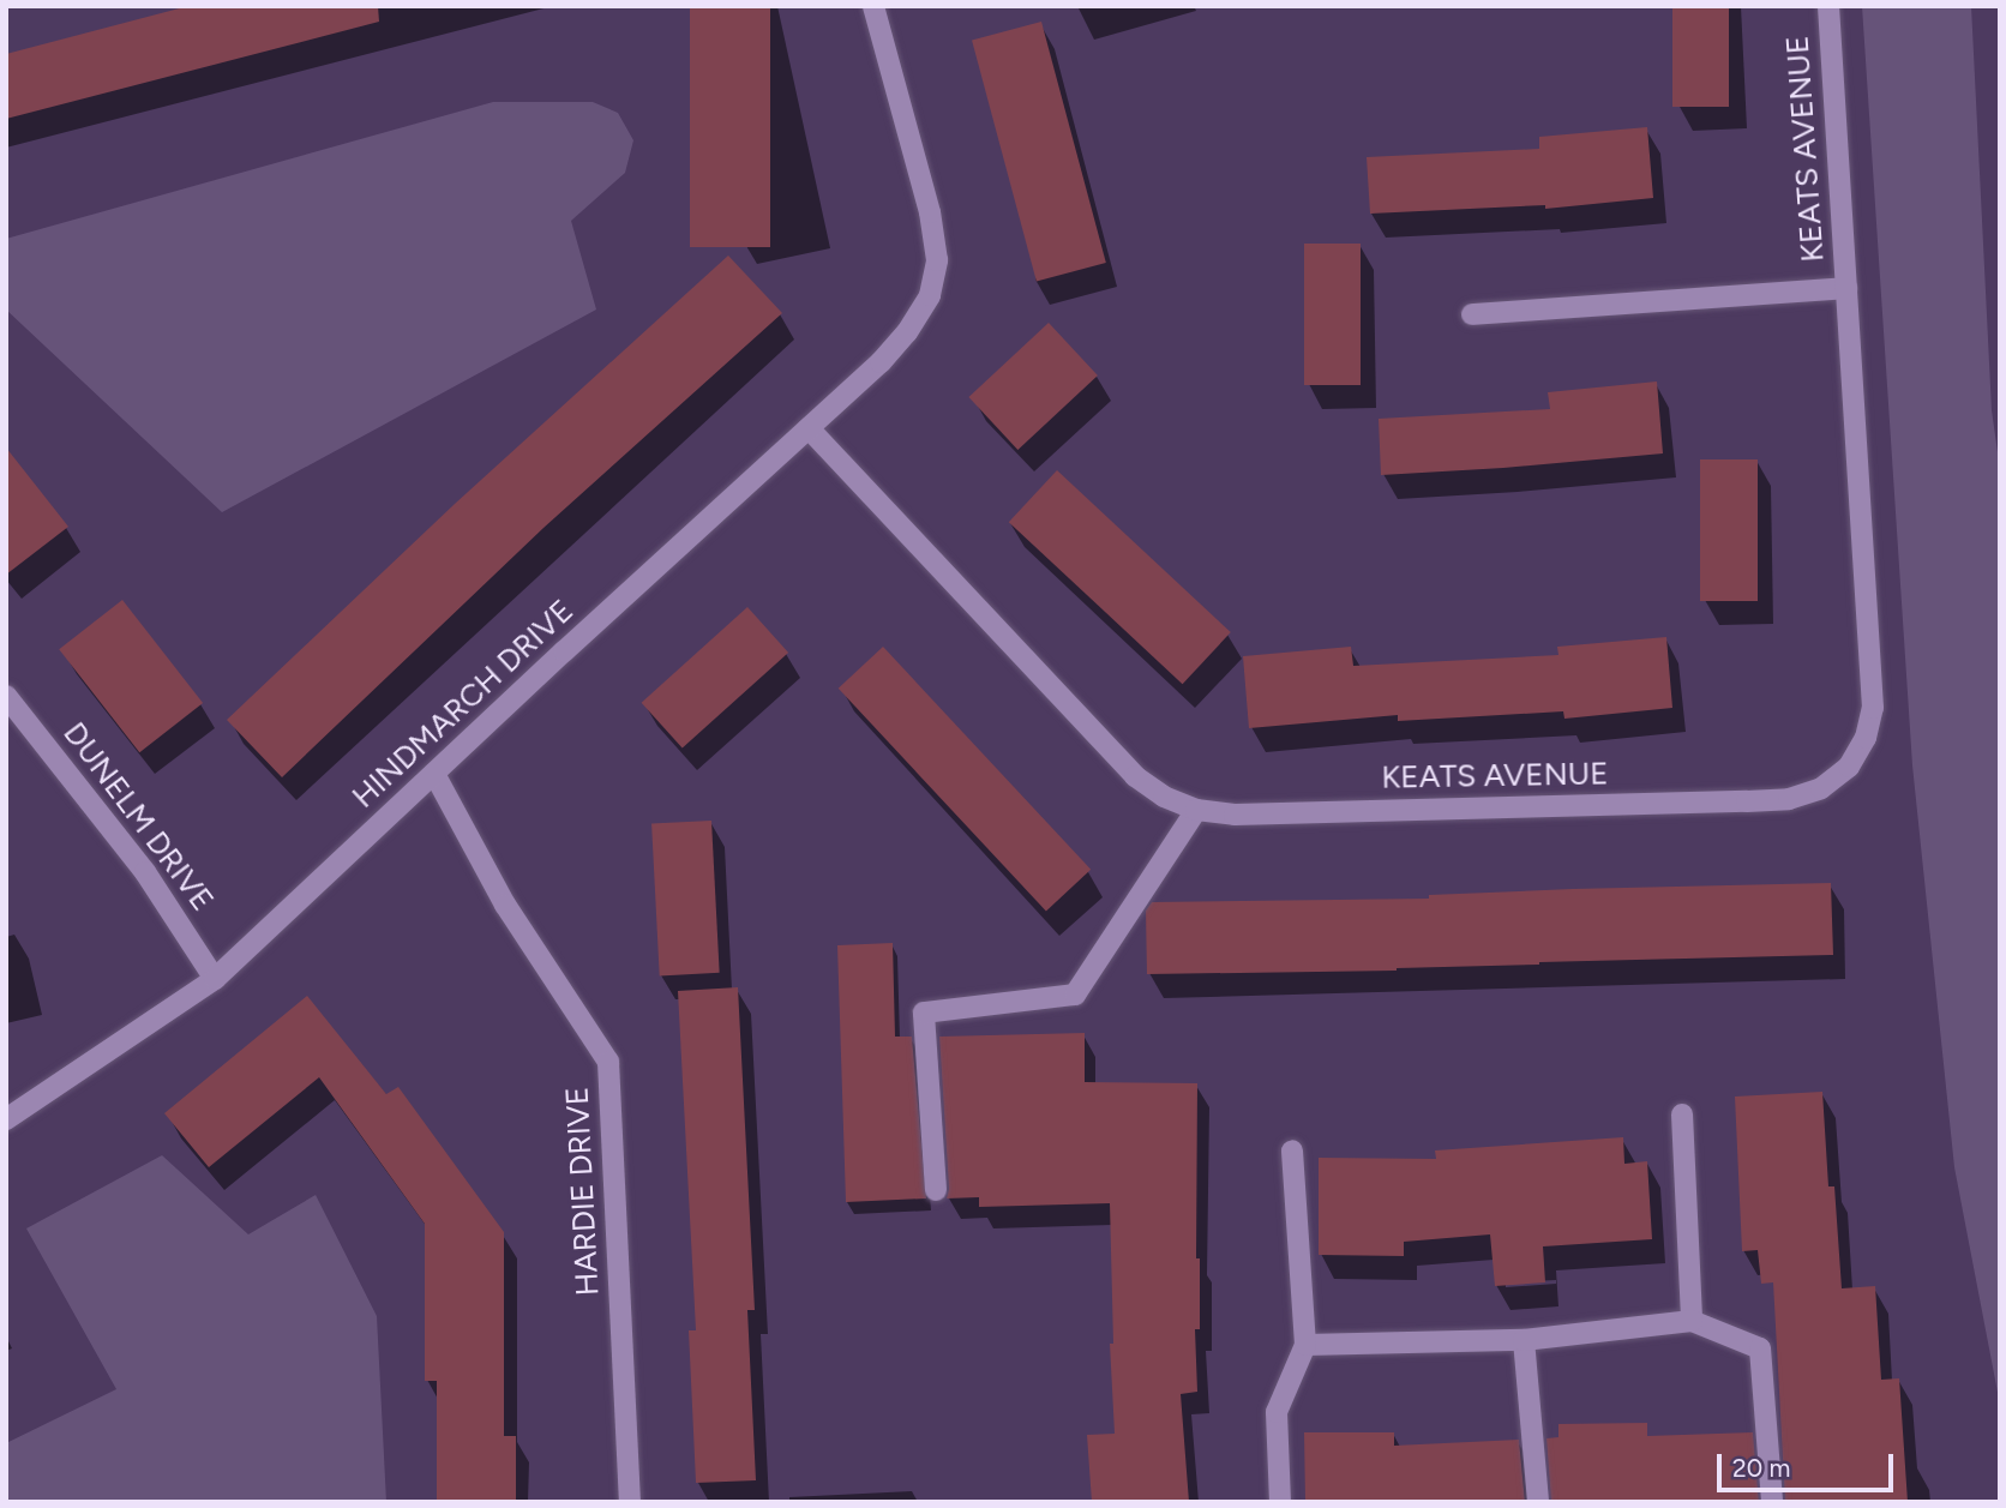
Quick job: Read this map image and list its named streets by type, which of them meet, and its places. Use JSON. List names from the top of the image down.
{
  "streets": {
    "street": [
      "KEATS AVENUE",
      "HINDMARCH DRIVE",
      "DUNELM DRIVE",
      "HARDIE DRIVE"
    ]
  },
  "crossings": [
    ["KEATS AVENUE", "HINDMARCH DRIVE"],
    ["HINDMARCH DRIVE", "DUNELM DRIVE"],
    ["HINDMARCH DRIVE", "HARDIE DRIVE"]
  ],
  "scale_bar": "20 m"
}
